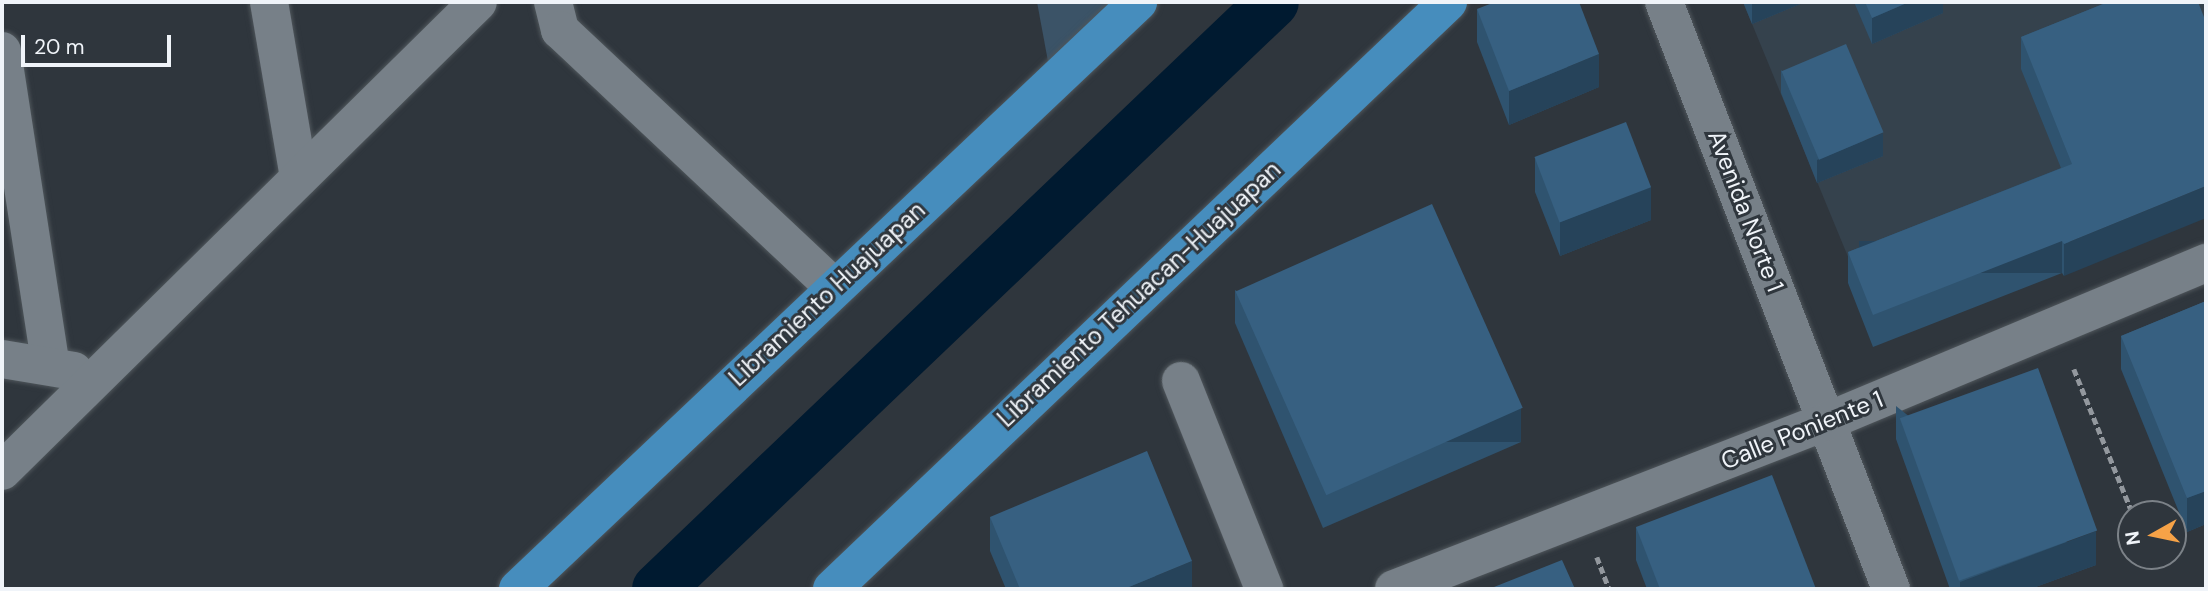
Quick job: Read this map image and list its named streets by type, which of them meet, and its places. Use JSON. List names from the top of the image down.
{
  "streets": {
    "main road": ["Libramiento Huajuapan", "Libramiento Tehuacan-Huajuapan"],
    "street": ["Avenida Norte 1", "Calle Poniente 1"]
  },
  "crossings": [
    ["Avenida Norte 1", "Calle Poniente 1"]
  ],
  "scale_bar": "20 m",
  "north": "left"
}
